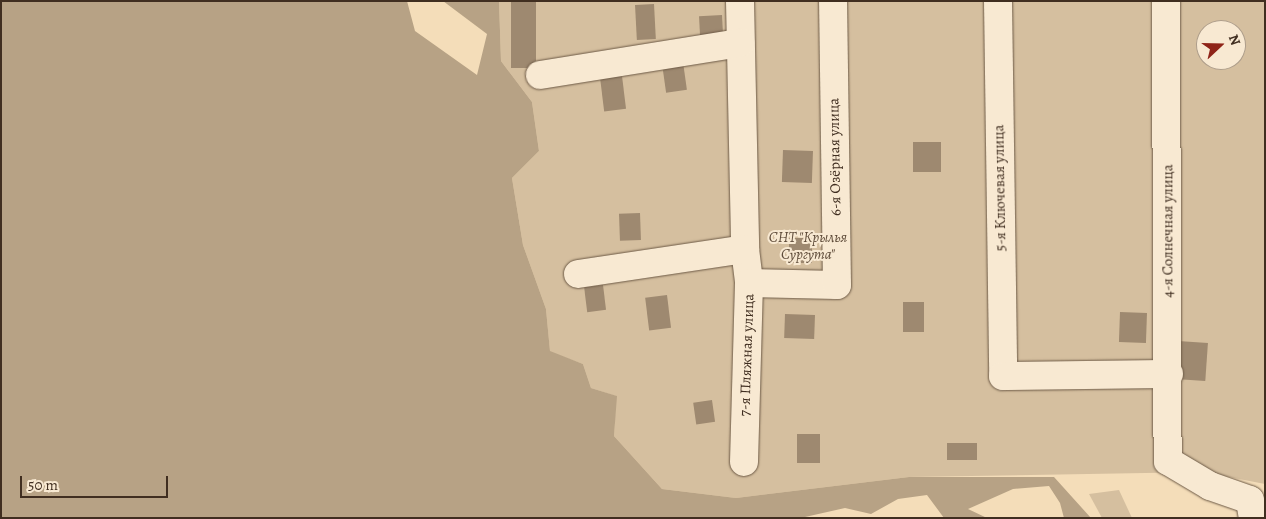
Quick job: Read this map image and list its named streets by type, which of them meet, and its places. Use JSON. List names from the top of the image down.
{
  "streets": {
    "street": [
      "6-я Озёрная улица",
      "5-я Ключевая улица",
      "4-я Солнечная улица",
      "7-я Пляжная улица"
    ]
  },
  "crossings": [
    ["6-я Озёрная улица", "7-я Пляжная улица"],
    ["5-я Ключевая улица", "4-я Солнечная улица"]
  ],
  "parks": ["CНТ \"Крылья Сургута\""],
  "scale_bar": "50 m",
  "north": "right"
}
